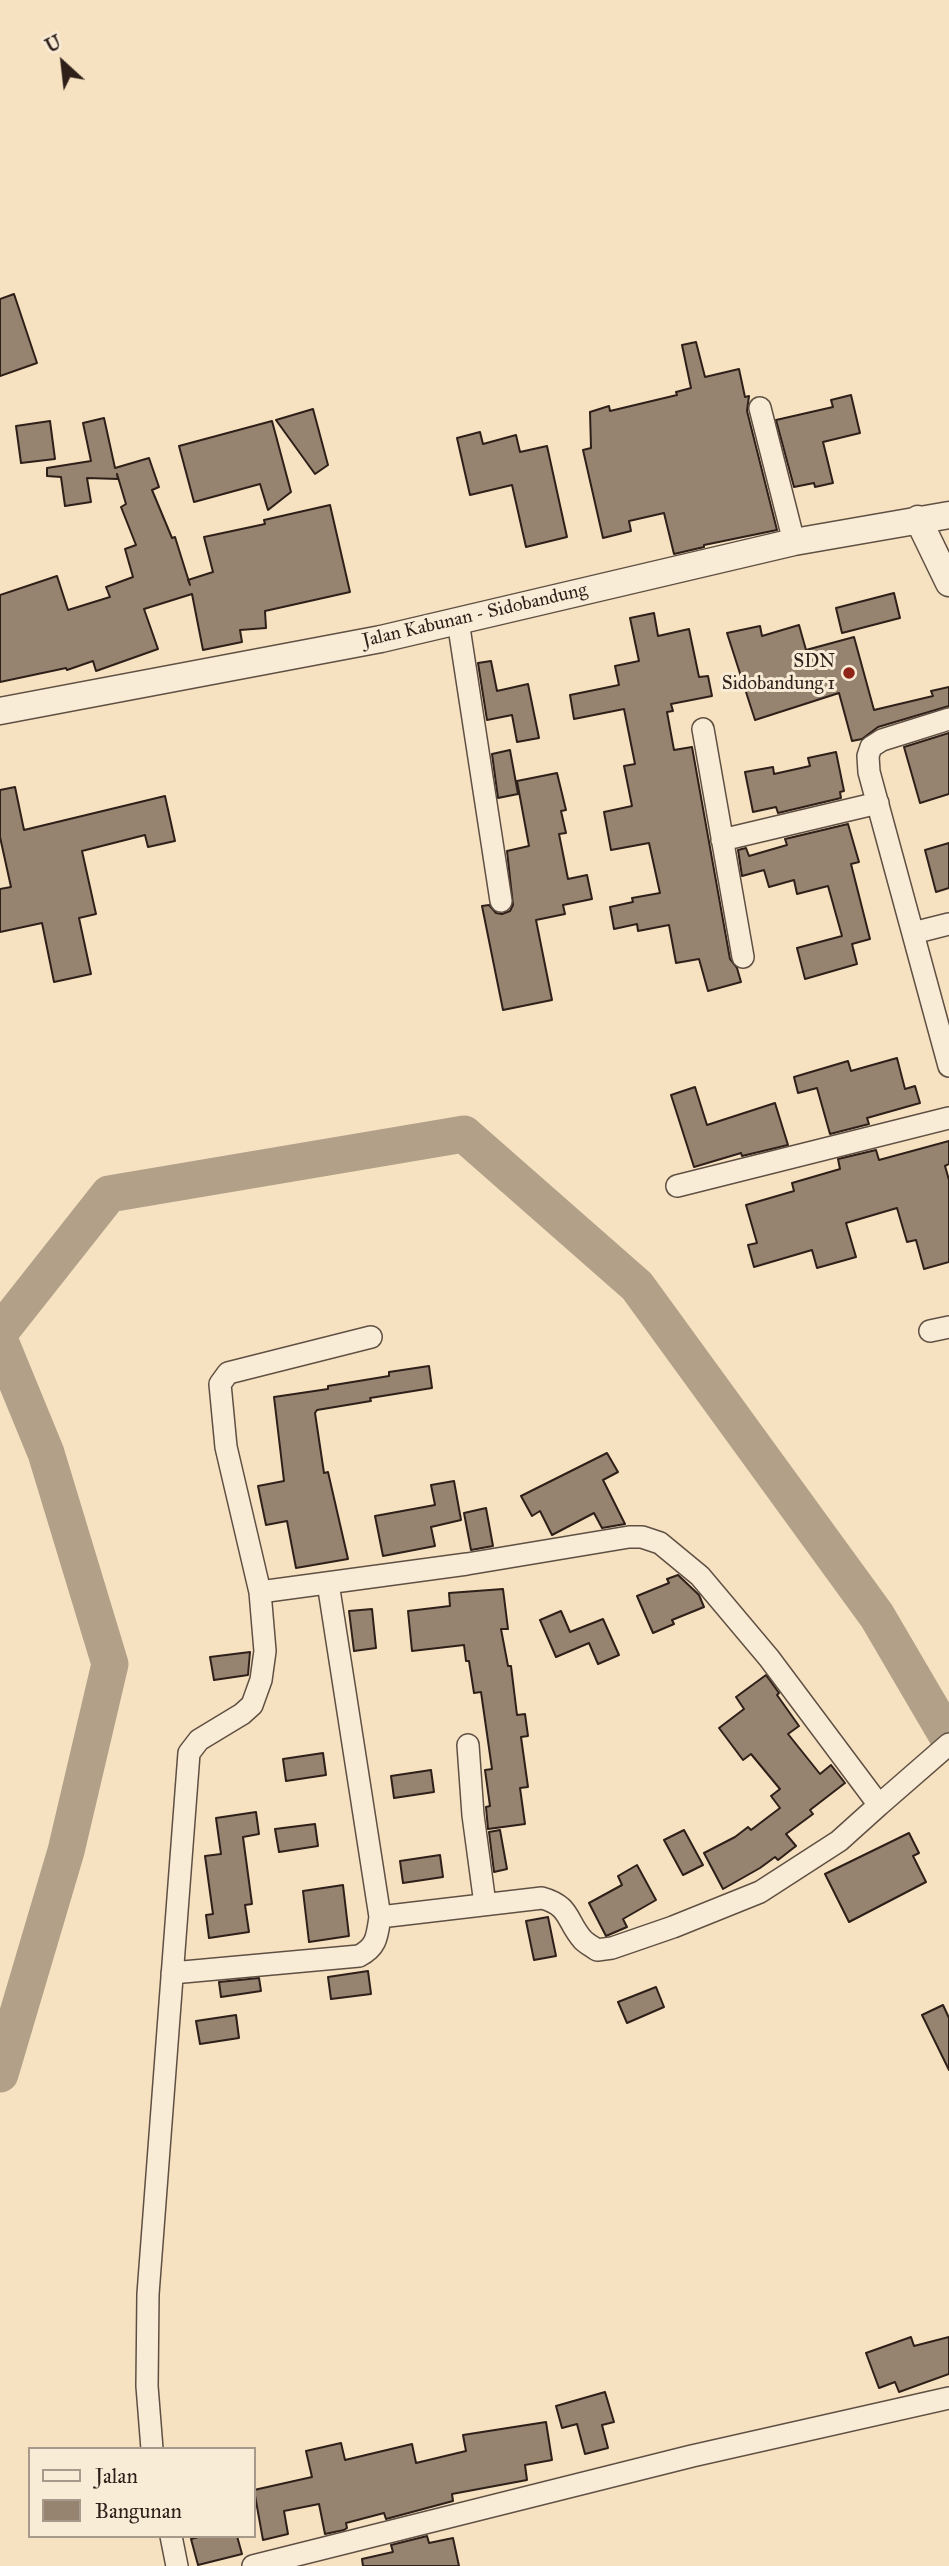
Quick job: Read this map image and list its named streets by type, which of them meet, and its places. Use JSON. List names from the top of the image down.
{
  "streets": {
    "street": ["Jalan Kabunan - Sidobandung"]
  },
  "places": ["SDN Sidobandung 1"],
  "legend": ["Jalan", "Bangunan"],
  "north": "top left"
}
